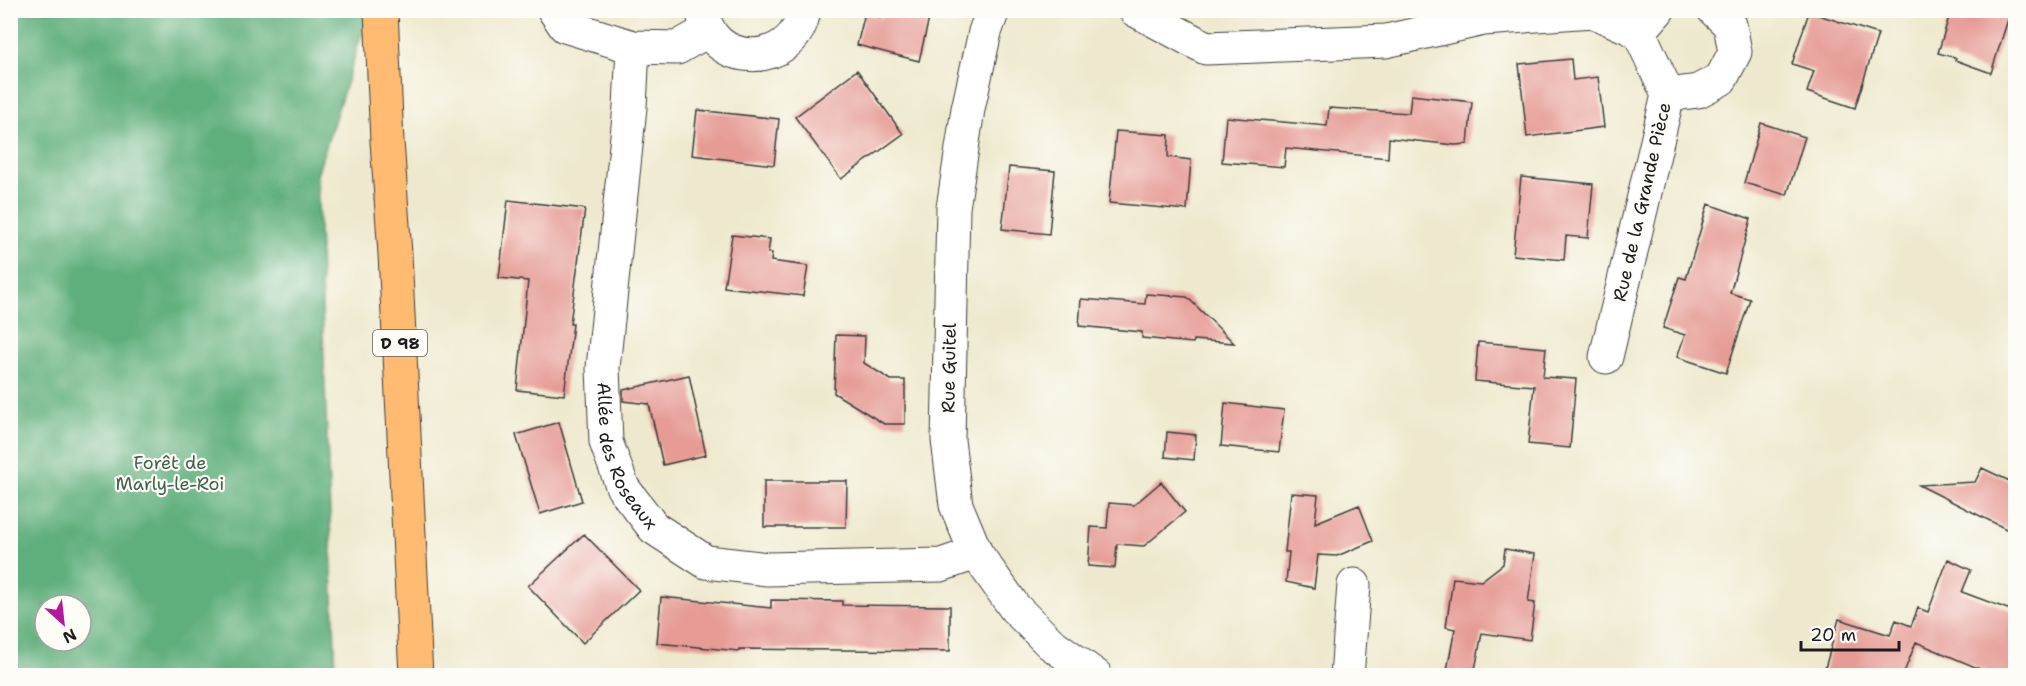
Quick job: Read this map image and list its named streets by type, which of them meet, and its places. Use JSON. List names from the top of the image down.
{
  "streets": {
    "main road": ["D 98"],
    "street": ["Rue de la Grande Pièce", "Rue Guitel", "Allée des Roseaux"]
  },
  "crossings": [
    ["Rue Guitel", "Allée des Roseaux"]
  ],
  "parks": ["Forêt de Marly-le-Roi"],
  "scale_bar": "20 m",
  "north": "bottom right"
}
